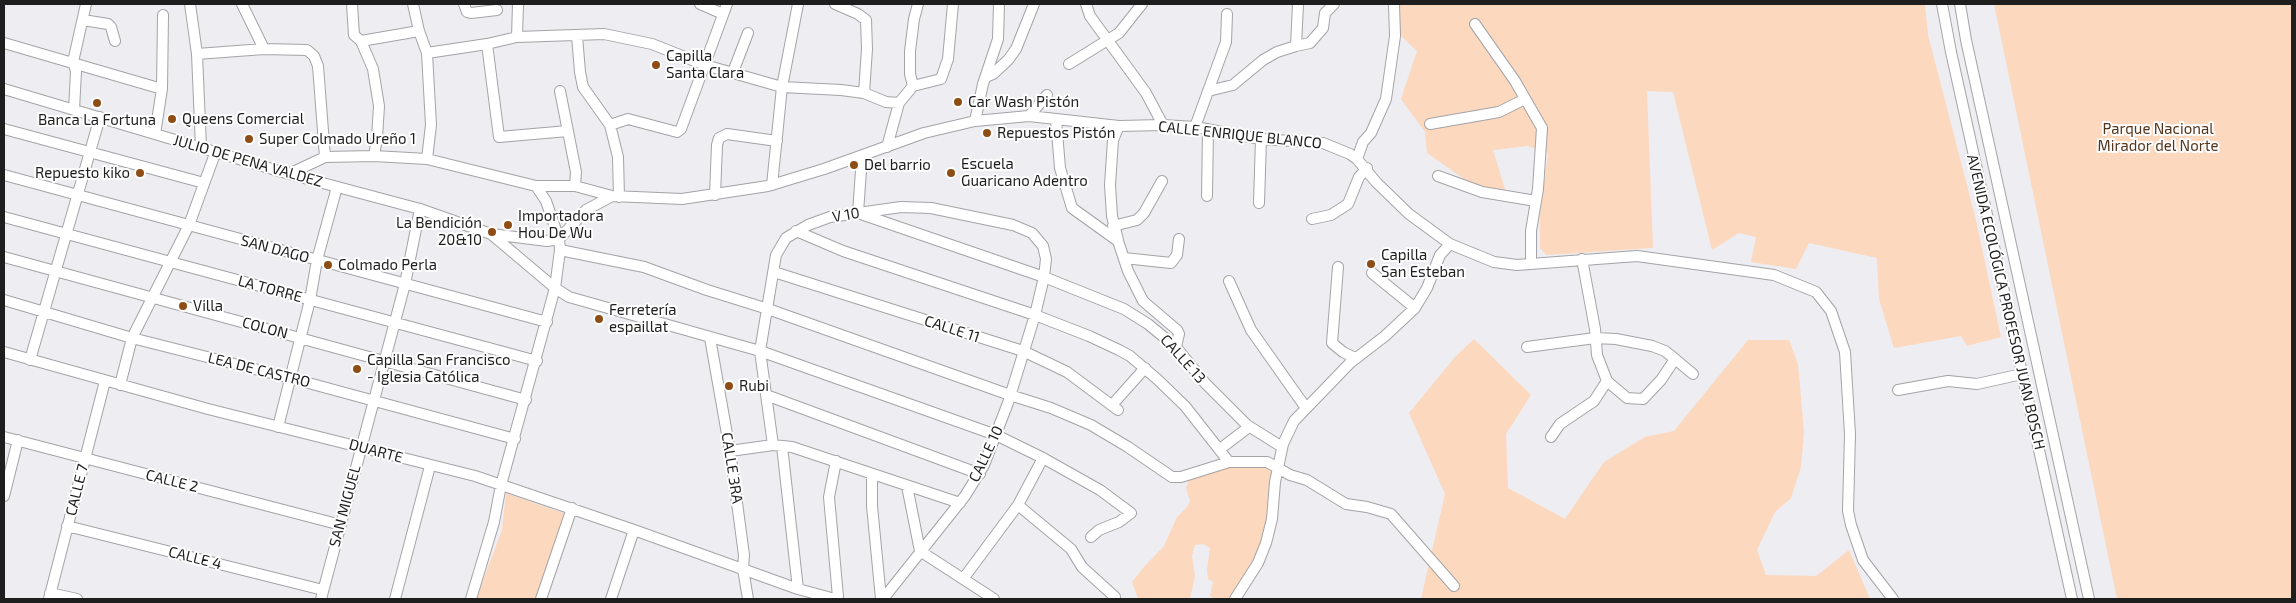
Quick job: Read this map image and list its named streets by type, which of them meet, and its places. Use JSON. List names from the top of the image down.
{
  "streets": {
    "street": [
      "CALLE ENRIQUE BLANCO",
      "JULIO DE PENA VALDEZ",
      "V 10",
      "SAN DAGO",
      "LA TORRE",
      "AVENIDA ECOLÓGICA PROFESOR JUAN BOSCH",
      "COLON",
      "CALLE 11",
      "CALLE 13",
      "LEA DE CASTRO",
      "DUARTE",
      "CALLE 10",
      "CALLE 3RA",
      "CALLE 2",
      "CALLE 7",
      "SAN MIGUEL",
      "CALLE 4"
    ]
  },
  "crossings": [
    ["JULIO DE PENA VALDEZ", "V 10"],
    ["JULIO DE PENA VALDEZ", "CALLE 10"],
    ["JULIO DE PENA VALDEZ", "CALLE 3RA"],
    ["JULIO DE PENA VALDEZ", "SAN MIGUEL"],
    ["V 10", "CALLE 11"],
    ["V 10", "CALLE 13"],
    ["V 10", "DUARTE"],
    ["V 10", "CALLE 10"],
    ["SAN DAGO", "SAN MIGUEL"],
    ["LA TORRE", "SAN MIGUEL"],
    ["COLON", "SAN MIGUEL"],
    ["CALLE 11", "CALLE 10"],
    ["LEA DE CASTRO", "SAN MIGUEL"],
    ["DUARTE", "CALLE 3RA"],
    ["DUARTE", "CALLE 7"],
    ["DUARTE", "SAN MIGUEL"],
    ["CALLE 2", "CALLE 7"],
    ["CALLE 2", "SAN MIGUEL"],
    ["CALLE 7", "CALLE 4"],
    ["SAN MIGUEL", "CALLE 4"]
  ],
  "parks": ["Parque Nacional Mirador del Norte"],
  "places": [
    "Capilla Santa Clara",
    "Car Wash Pistón",
    "Banca La Fortuna",
    "Queens Comercial",
    "Repuestos Pistón",
    "Super Colmado Ureño 1",
    "Del barrio",
    "Repuesto kiko",
    "Escuela Guaricano Adentro",
    "Importadora Hou De Wu",
    "La Bendición 20&10",
    "Capilla San Esteban",
    "Colmado Perla",
    "Villa",
    "Ferretería espaillat",
    "Capilla San Francisco - Iglesia Católica",
    "Rubi"
  ]
}
